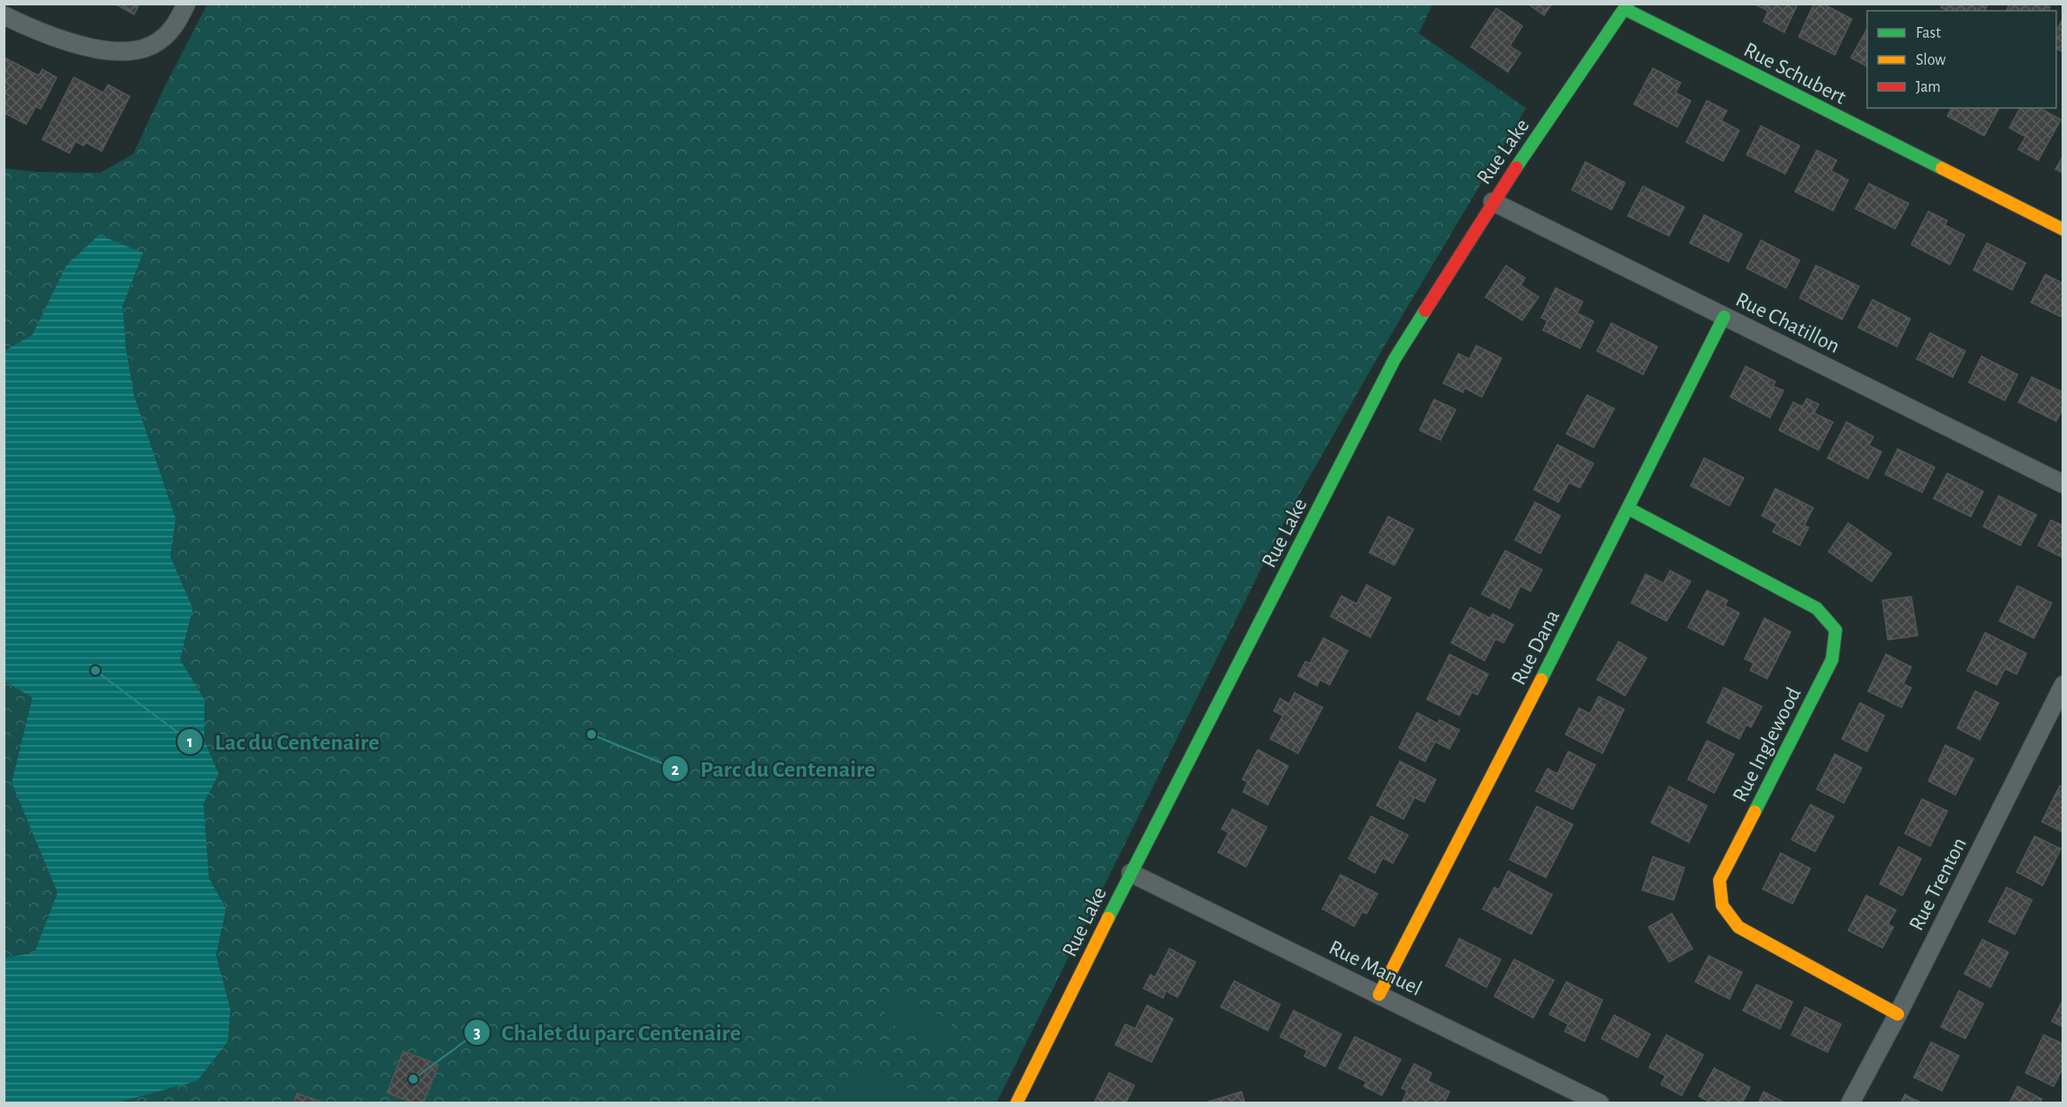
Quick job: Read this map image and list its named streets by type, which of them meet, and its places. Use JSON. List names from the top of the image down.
{
  "streets": {
    "street": [
      "Rue Schubert",
      "Rue Lake",
      "Rue Chatillon",
      "Rue Dana",
      "Rue Inglewood",
      "Rue Trenton",
      "Rue Manuel"
    ]
  },
  "crossings": [
    ["Rue Schubert", "Rue Lake"],
    ["Rue Lake", "Rue Chatillon"],
    ["Rue Lake", "Rue Manuel"],
    ["Rue Chatillon", "Rue Dana"],
    ["Rue Dana", "Rue Inglewood"],
    ["Rue Dana", "Rue Manuel"],
    ["Rue Inglewood", "Rue Trenton"]
  ],
  "places": ["Lac du Centenaire", "Parc du Centenaire", "Chalet du parc Centenaire"],
  "legend": ["Fast", "Slow", "Jam"]
}
